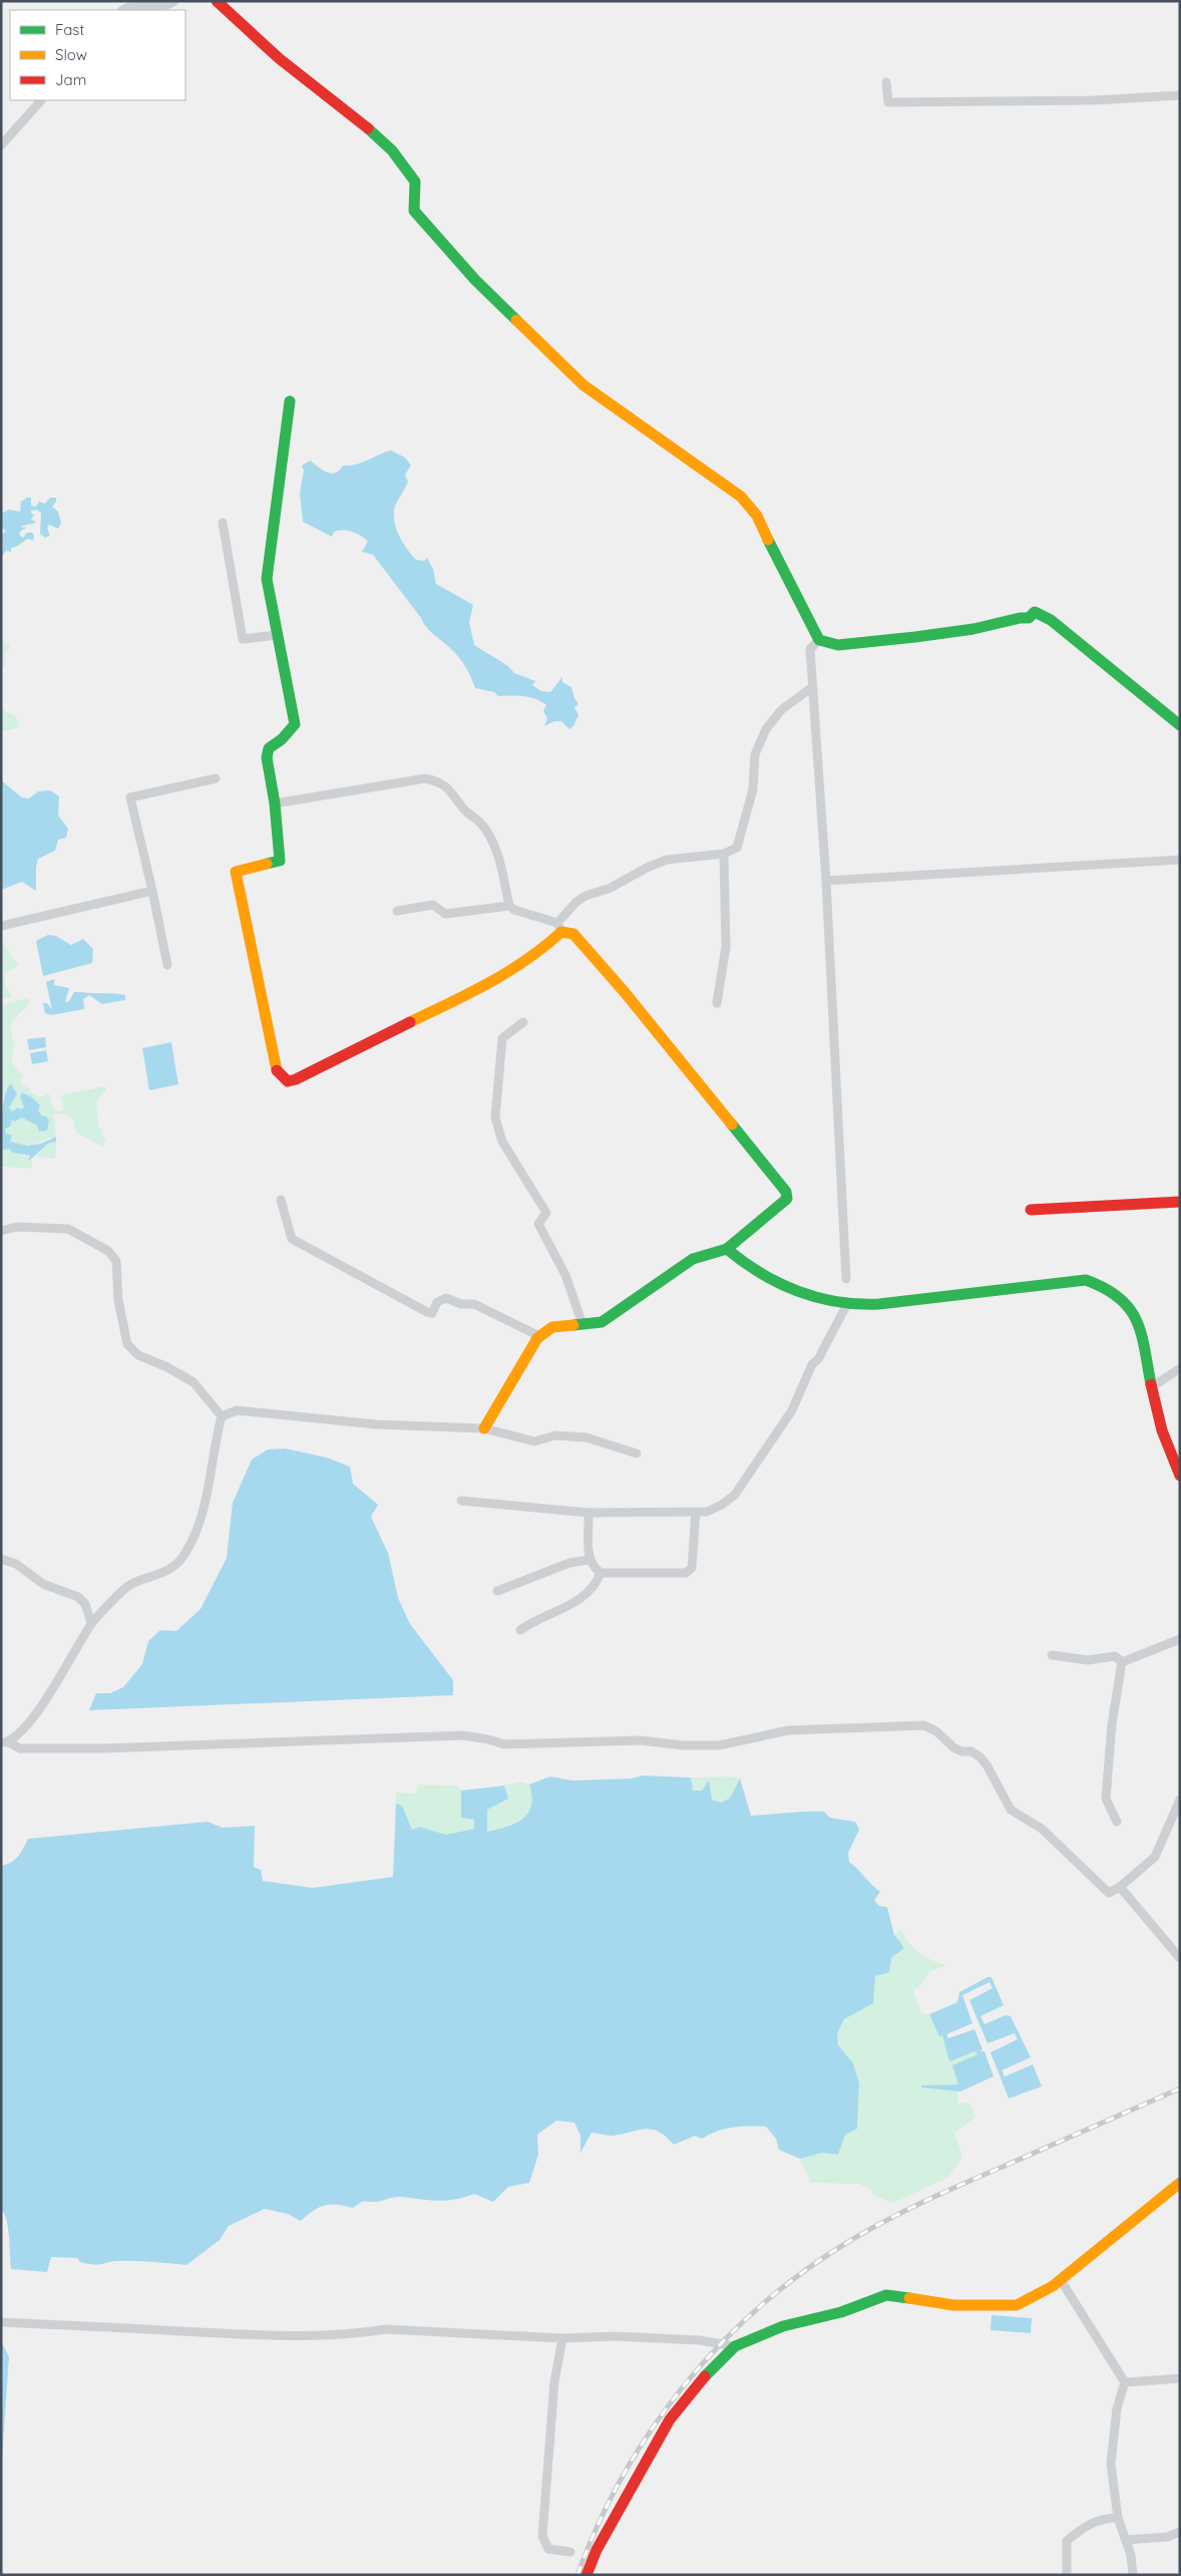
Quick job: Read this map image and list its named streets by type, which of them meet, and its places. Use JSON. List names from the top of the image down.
{
  "legend": ["Fast", "Slow", "Jam"]
}
